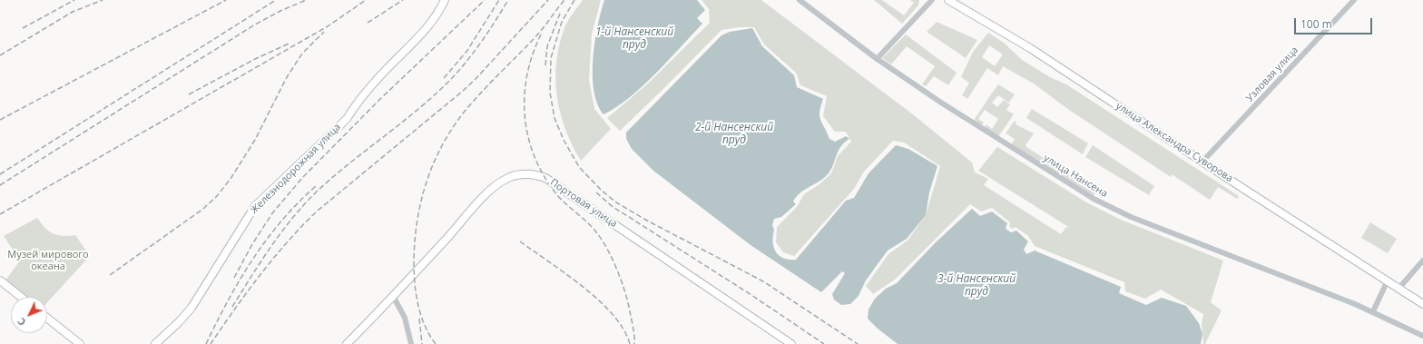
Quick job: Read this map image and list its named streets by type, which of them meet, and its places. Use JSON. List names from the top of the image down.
{
  "streets": {
    "main road": ["улица Александра Суворова", "Железнодорожная улица", "Портовая улица"],
    "street": ["Узловая улица", "улица Нансена"]
  },
  "crossings": [
    ["Узловая улица", "улица Александра Суворова"]
  ],
  "water": ["1-й Нансенский пруд", "2-й Нансенский пруд", "3-й Нансенский пруд"],
  "parks": ["Музей мирового океана"],
  "scale_bar": "100 m",
  "north": "bottom left"
}
